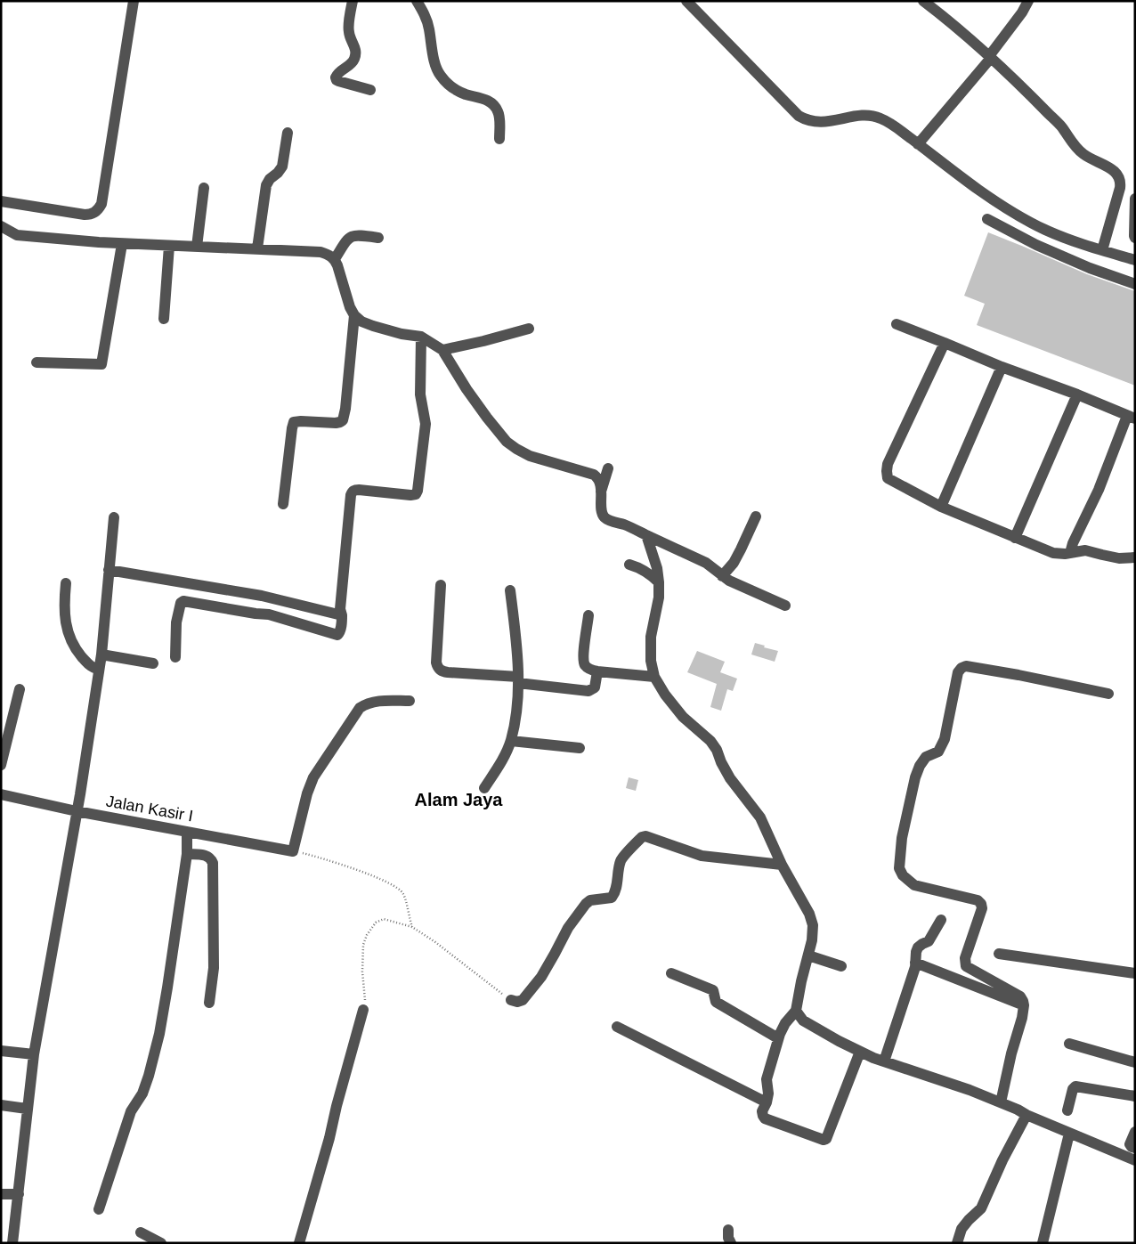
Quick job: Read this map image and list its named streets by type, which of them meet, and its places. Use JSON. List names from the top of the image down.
{
  "streets": {
    "street": ["Jalan Kasir I"]
  },
  "districts": ["Alam Jaya"]
}
